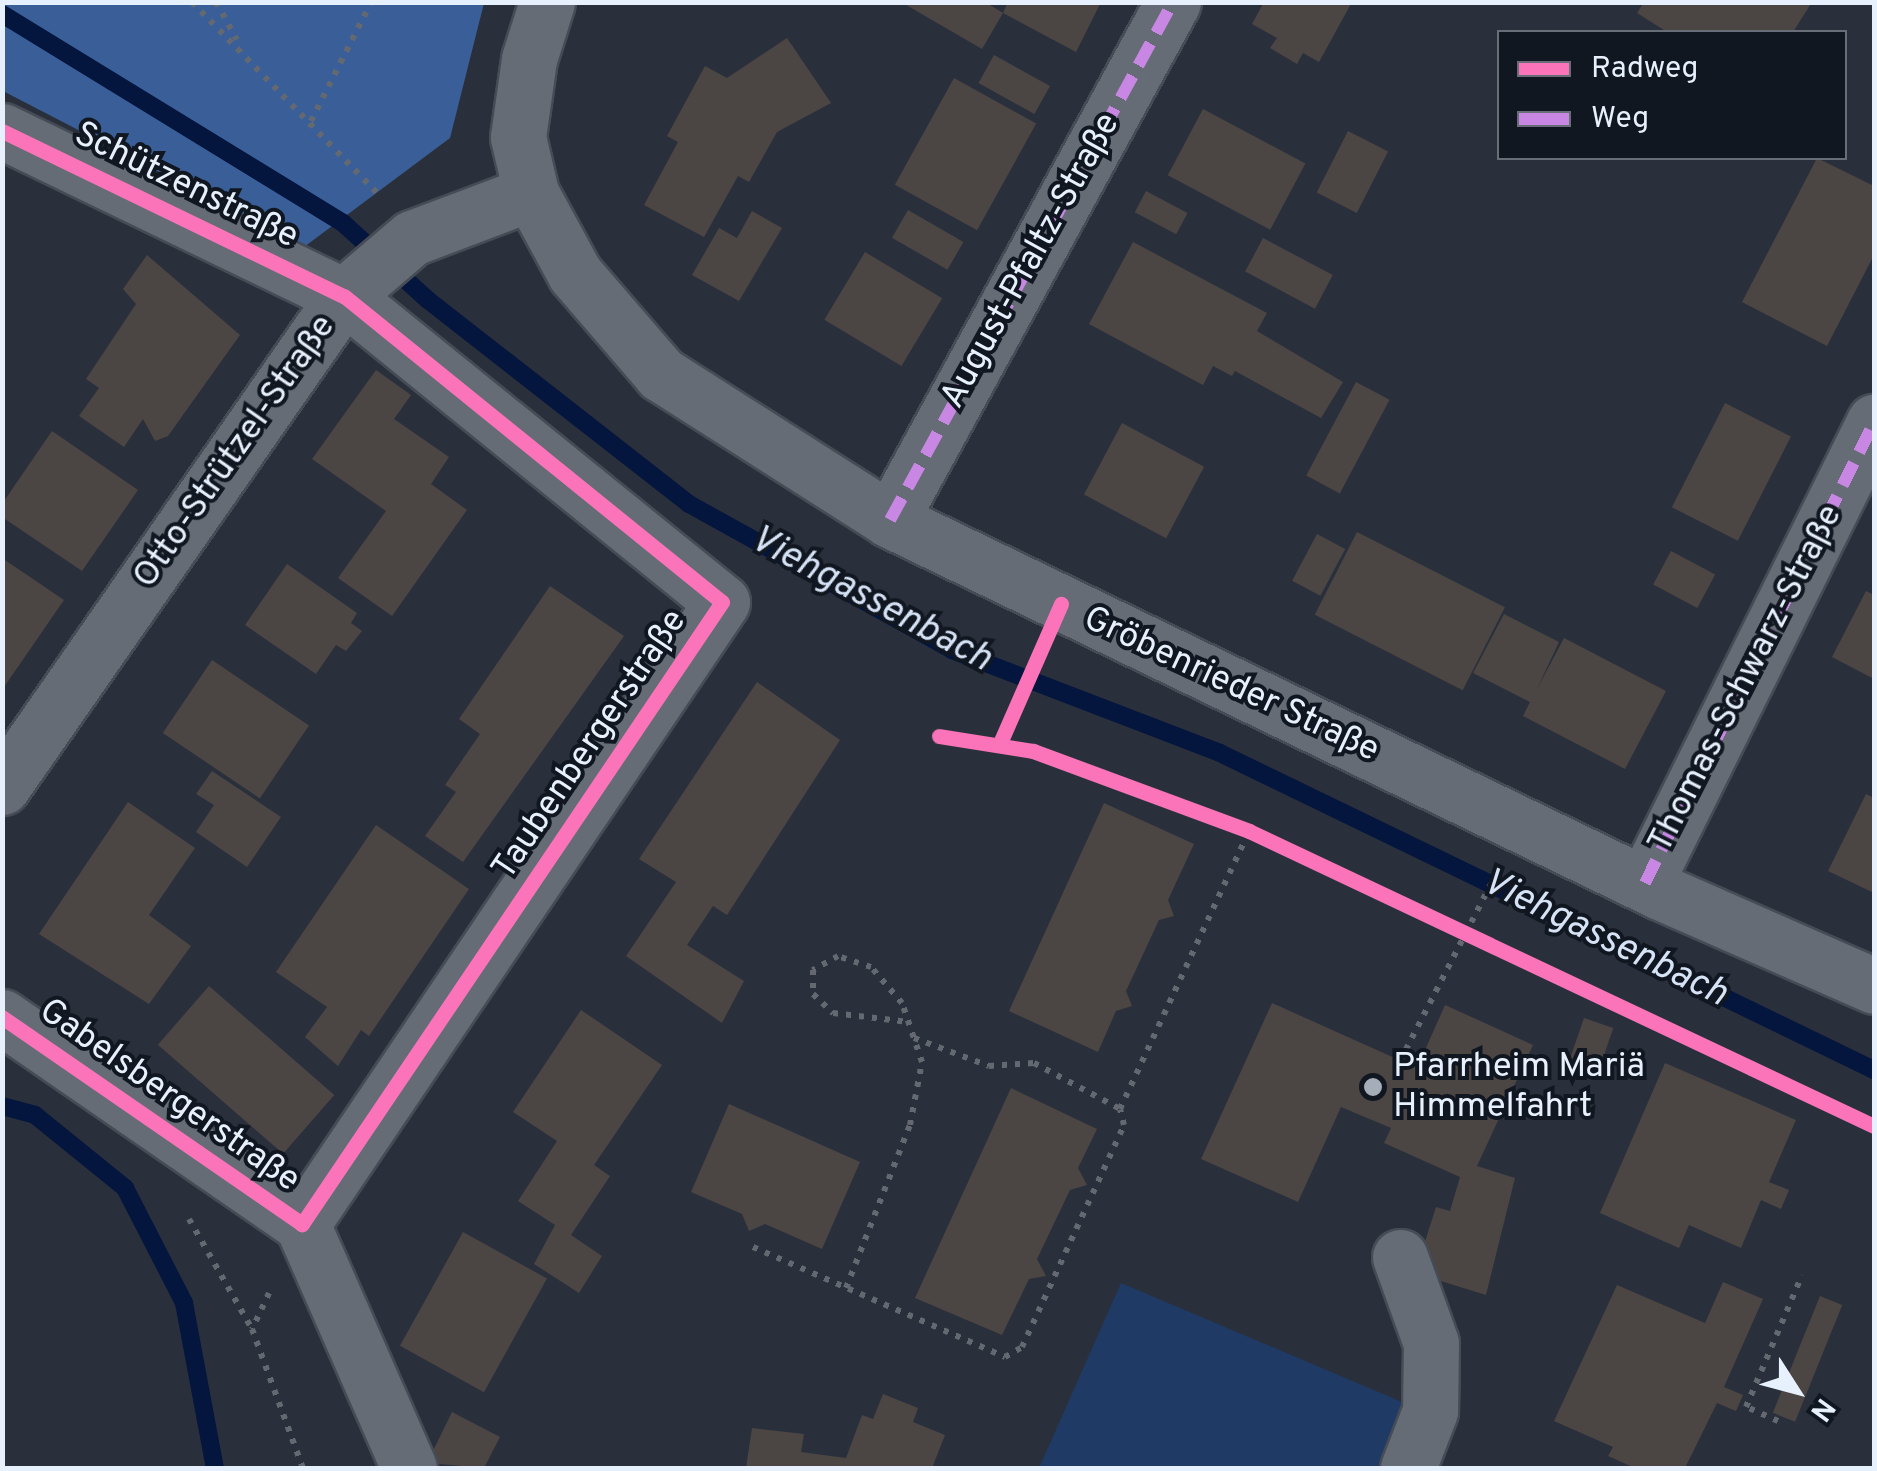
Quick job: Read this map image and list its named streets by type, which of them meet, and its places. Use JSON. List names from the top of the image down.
{
  "streets": {
    "street": [
      "Schützenstraße",
      "August-Pfaltz-Straße",
      "Otto-Strützel-Straße",
      "Thomas-Schwarz-Straße",
      "Gröbenrieder Straße",
      "Taubenbergerstraße",
      "Gabelsbergerstraße"
    ]
  },
  "crossings": [
    ["Schützenstraße", "Otto-Strützel-Straße"],
    ["Schützenstraße", "Taubenbergerstraße"],
    ["August-Pfaltz-Straße", "Gröbenrieder Straße"],
    ["Otto-Strützel-Straße", "Gröbenrieder Straße"],
    ["Otto-Strützel-Straße", "Taubenbergerstraße"],
    ["Thomas-Schwarz-Straße", "Gröbenrieder Straße"],
    ["Taubenbergerstraße", "Gabelsbergerstraße"]
  ],
  "water": ["Viehgassenbach"],
  "places": ["Pfarrheim Mariä Himmelfahrt"],
  "legend": ["Radweg", "Weg"],
  "north": "bottom right"
}
